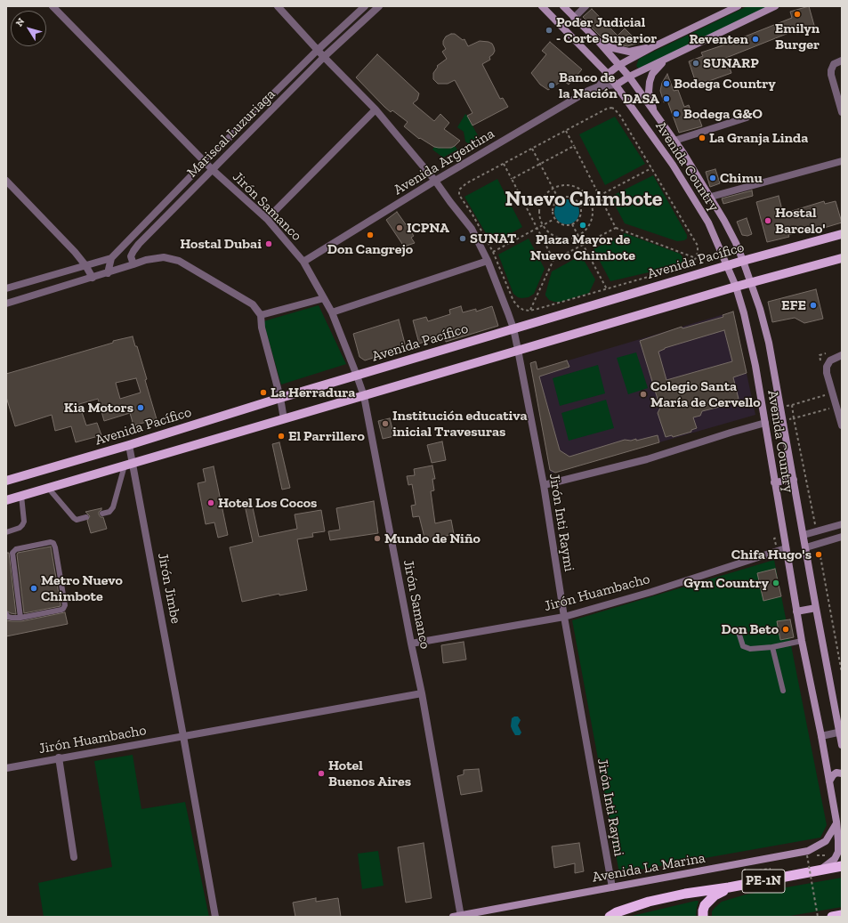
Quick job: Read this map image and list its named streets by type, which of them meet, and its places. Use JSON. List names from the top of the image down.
{
  "streets": {
    "highway": ["PE-1N"],
    "main road": [
      "Avenida Argentina",
      "Avenida Country",
      "Avenida Pacífico",
      "Avenida La Marina"
    ],
    "street": [
      "Mariscal Luzuriaga",
      "Jirón Samanco",
      "Jirón Inti Raymi",
      "Jirón Jimbe",
      "Jirón Huambacho"
    ]
  },
  "crossings": [
    ["Mariscal Luzuriaga", "Jirón Samanco"],
    ["Mariscal Luzuriaga", "Jirón Inti Raymi"],
    ["Avenida Argentina", "Avenida Country"],
    ["Avenida Argentina", "Jirón Samanco"],
    ["Avenida Argentina", "Jirón Inti Raymi"],
    ["Avenida Country", "Avenida Pacífico"],
    ["Avenida Country", "Jirón Huambacho"],
    ["Avenida Country", "Avenida La Marina"],
    ["Avenida Country", "PE-1N"],
    ["Jirón Samanco", "Avenida Pacífico"],
    ["Jirón Samanco", "Jirón Huambacho"],
    ["Jirón Samanco", "Avenida La Marina"],
    ["Avenida Pacífico", "Jirón Inti Raymi"],
    ["Avenida Pacífico", "Jirón Jimbe"],
    ["Jirón Inti Raymi", "Jirón Huambacho"],
    ["Jirón Inti Raymi", "Avenida La Marina"],
    ["Jirón Jimbe", "Jirón Huambacho"]
  ],
  "districts": ["Nuevo Chimbote"],
  "places": [
    "Emilyn Burger",
    "Poder Judicial - Corte Superior",
    "Reventen",
    "SUNARP",
    "Bodega Country",
    "Banco de la Nación",
    "DASA",
    "Bodega G&O",
    "La Granja Linda",
    "Chimu",
    "Hostal Barcelo'",
    "Plaza Mayor de Nuevo Chimbote",
    "ICPNA",
    "Don Cangrejo",
    "SUNAT",
    "Hostal Dubai",
    "EFE",
    "La Herradura",
    "Colegio Santa María de Cervello",
    "Kia Motors",
    "Institución educativa inicial Travesuras",
    "El Parrillero",
    "Hotel Los Cocos",
    "Mundo de Niño",
    "Chifa Hugo's",
    "Gym Country",
    "Metro Nuevo Chimbote",
    "Don Beto",
    "Hotel Buenos Aires"
  ],
  "north": "top left"
}
